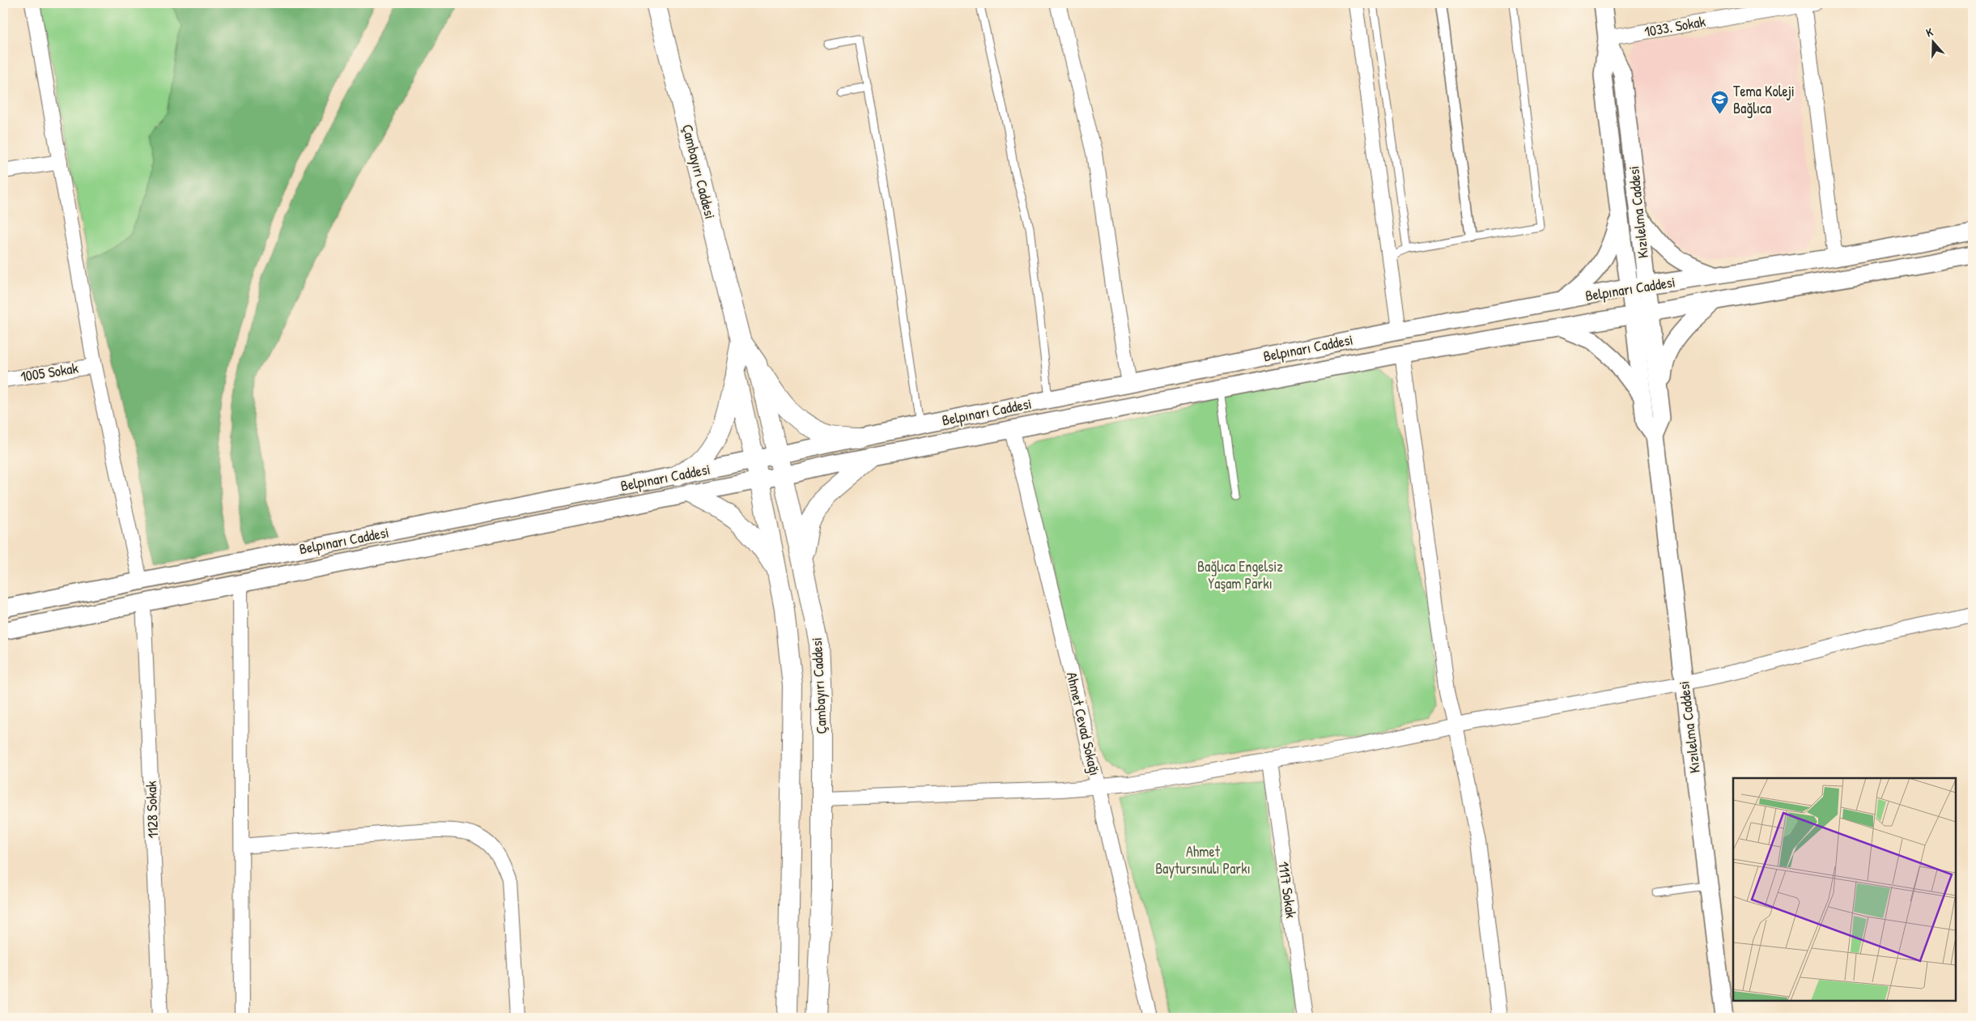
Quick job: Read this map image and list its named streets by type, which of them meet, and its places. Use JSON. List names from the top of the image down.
{
  "streets": {
    "main road": ["Çambayırı Caddesi"],
    "street": [
      "1033. Sokak",
      "Kızılelma Caddesi",
      "Belpınarı Caddesi",
      "1005 Sokak",
      "Ahmet Cevad Sokağı",
      "1128 Sokak",
      "1117 Sokak"
    ]
  },
  "crossings": [
    ["1033. Sokak", "Kızılelma Caddesi"],
    ["Çambayırı Caddesi", "Belpınarı Caddesi"],
    ["Kızılelma Caddesi", "Belpınarı Caddesi"],
    ["Belpınarı Caddesi", "Ahmet Cevad Sokağı"],
    ["Belpınarı Caddesi", "1128 Sokak"]
  ],
  "parks": ["Bağlıca Engelsiz Yaşam Parkı", "Ahmet Baytursınulı Parkı"],
  "places": {
    "school or university": ["Tema Koleji Bağlıca"]
  },
  "north": "top"
}
